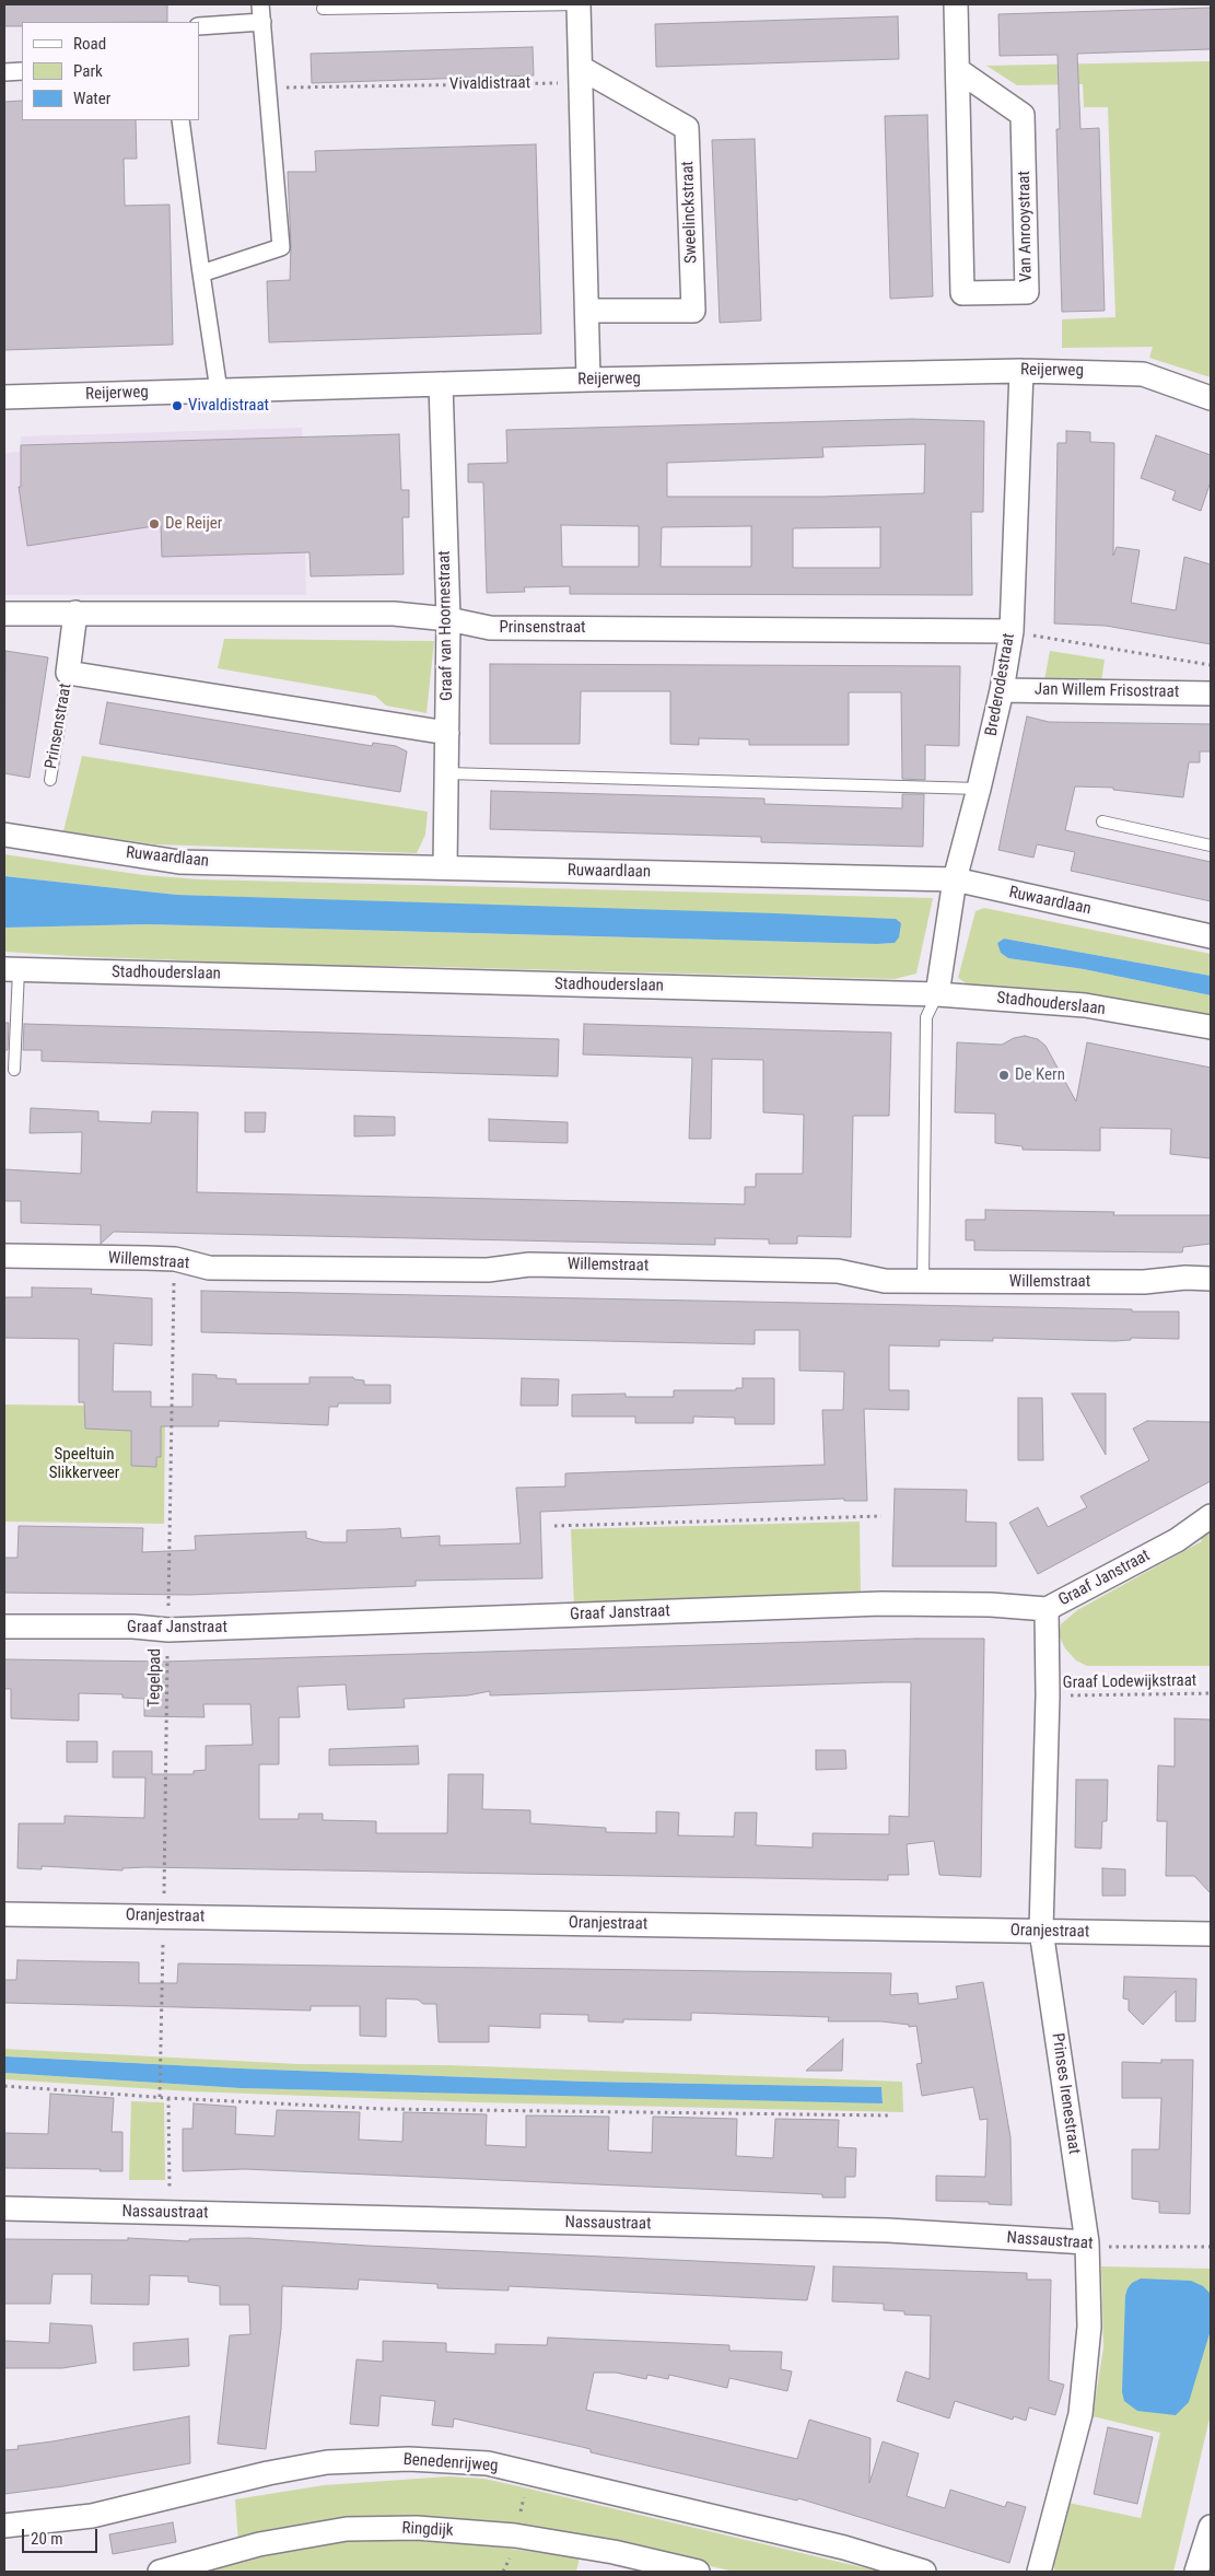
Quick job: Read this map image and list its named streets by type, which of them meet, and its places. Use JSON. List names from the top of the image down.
{
  "streets": {
    "street": [
      "Sweelinckstraat",
      "Van Anrooystraat",
      "Reijerweg",
      "Graaf van Hoornestraat",
      "Prinsenstraat",
      "Brederodestraat",
      "Jan Willem Frisostraat",
      "Ruwaardlaan",
      "Stadhouderslaan",
      "Willemstraat",
      "Graaf Janstraat",
      "Oranjestraat",
      "Prinses Irenestraat",
      "Nassaustraat",
      "Benedenrijweg",
      "Ringdijk"
    ],
    "path": ["Vivaldistraat", "Tegelpad", "Graaf Lodewijkstraat"]
  },
  "crossings": [
    ["Vivaldistraat", "Sweelinckstraat"],
    ["Reijerweg", "Graaf van Hoornestraat"],
    ["Reijerweg", "Brederodestraat"],
    ["Graaf van Hoornestraat", "Prinsenstraat"],
    ["Graaf van Hoornestraat", "Ruwaardlaan"],
    ["Prinsenstraat", "Brederodestraat"],
    ["Brederodestraat", "Jan Willem Frisostraat"],
    ["Brederodestraat", "Ruwaardlaan"],
    ["Brederodestraat", "Stadhouderslaan"],
    ["Willemstraat", "Tegelpad"],
    ["Graaf Janstraat", "Tegelpad"],
    ["Graaf Janstraat", "Prinses Irenestraat"],
    ["Tegelpad", "Oranjestraat"],
    ["Graaf Lodewijkstraat", "Prinses Irenestraat"],
    ["Oranjestraat", "Prinses Irenestraat"],
    ["Prinses Irenestraat", "Nassaustraat"]
  ],
  "parks": ["Speeltuin Slikkerveer"],
  "places": ["Vivaldistraat", "De Reijer", "De Kern"],
  "legend": ["Road", "Park", "Water"],
  "scale_bar": "20 m"
}
